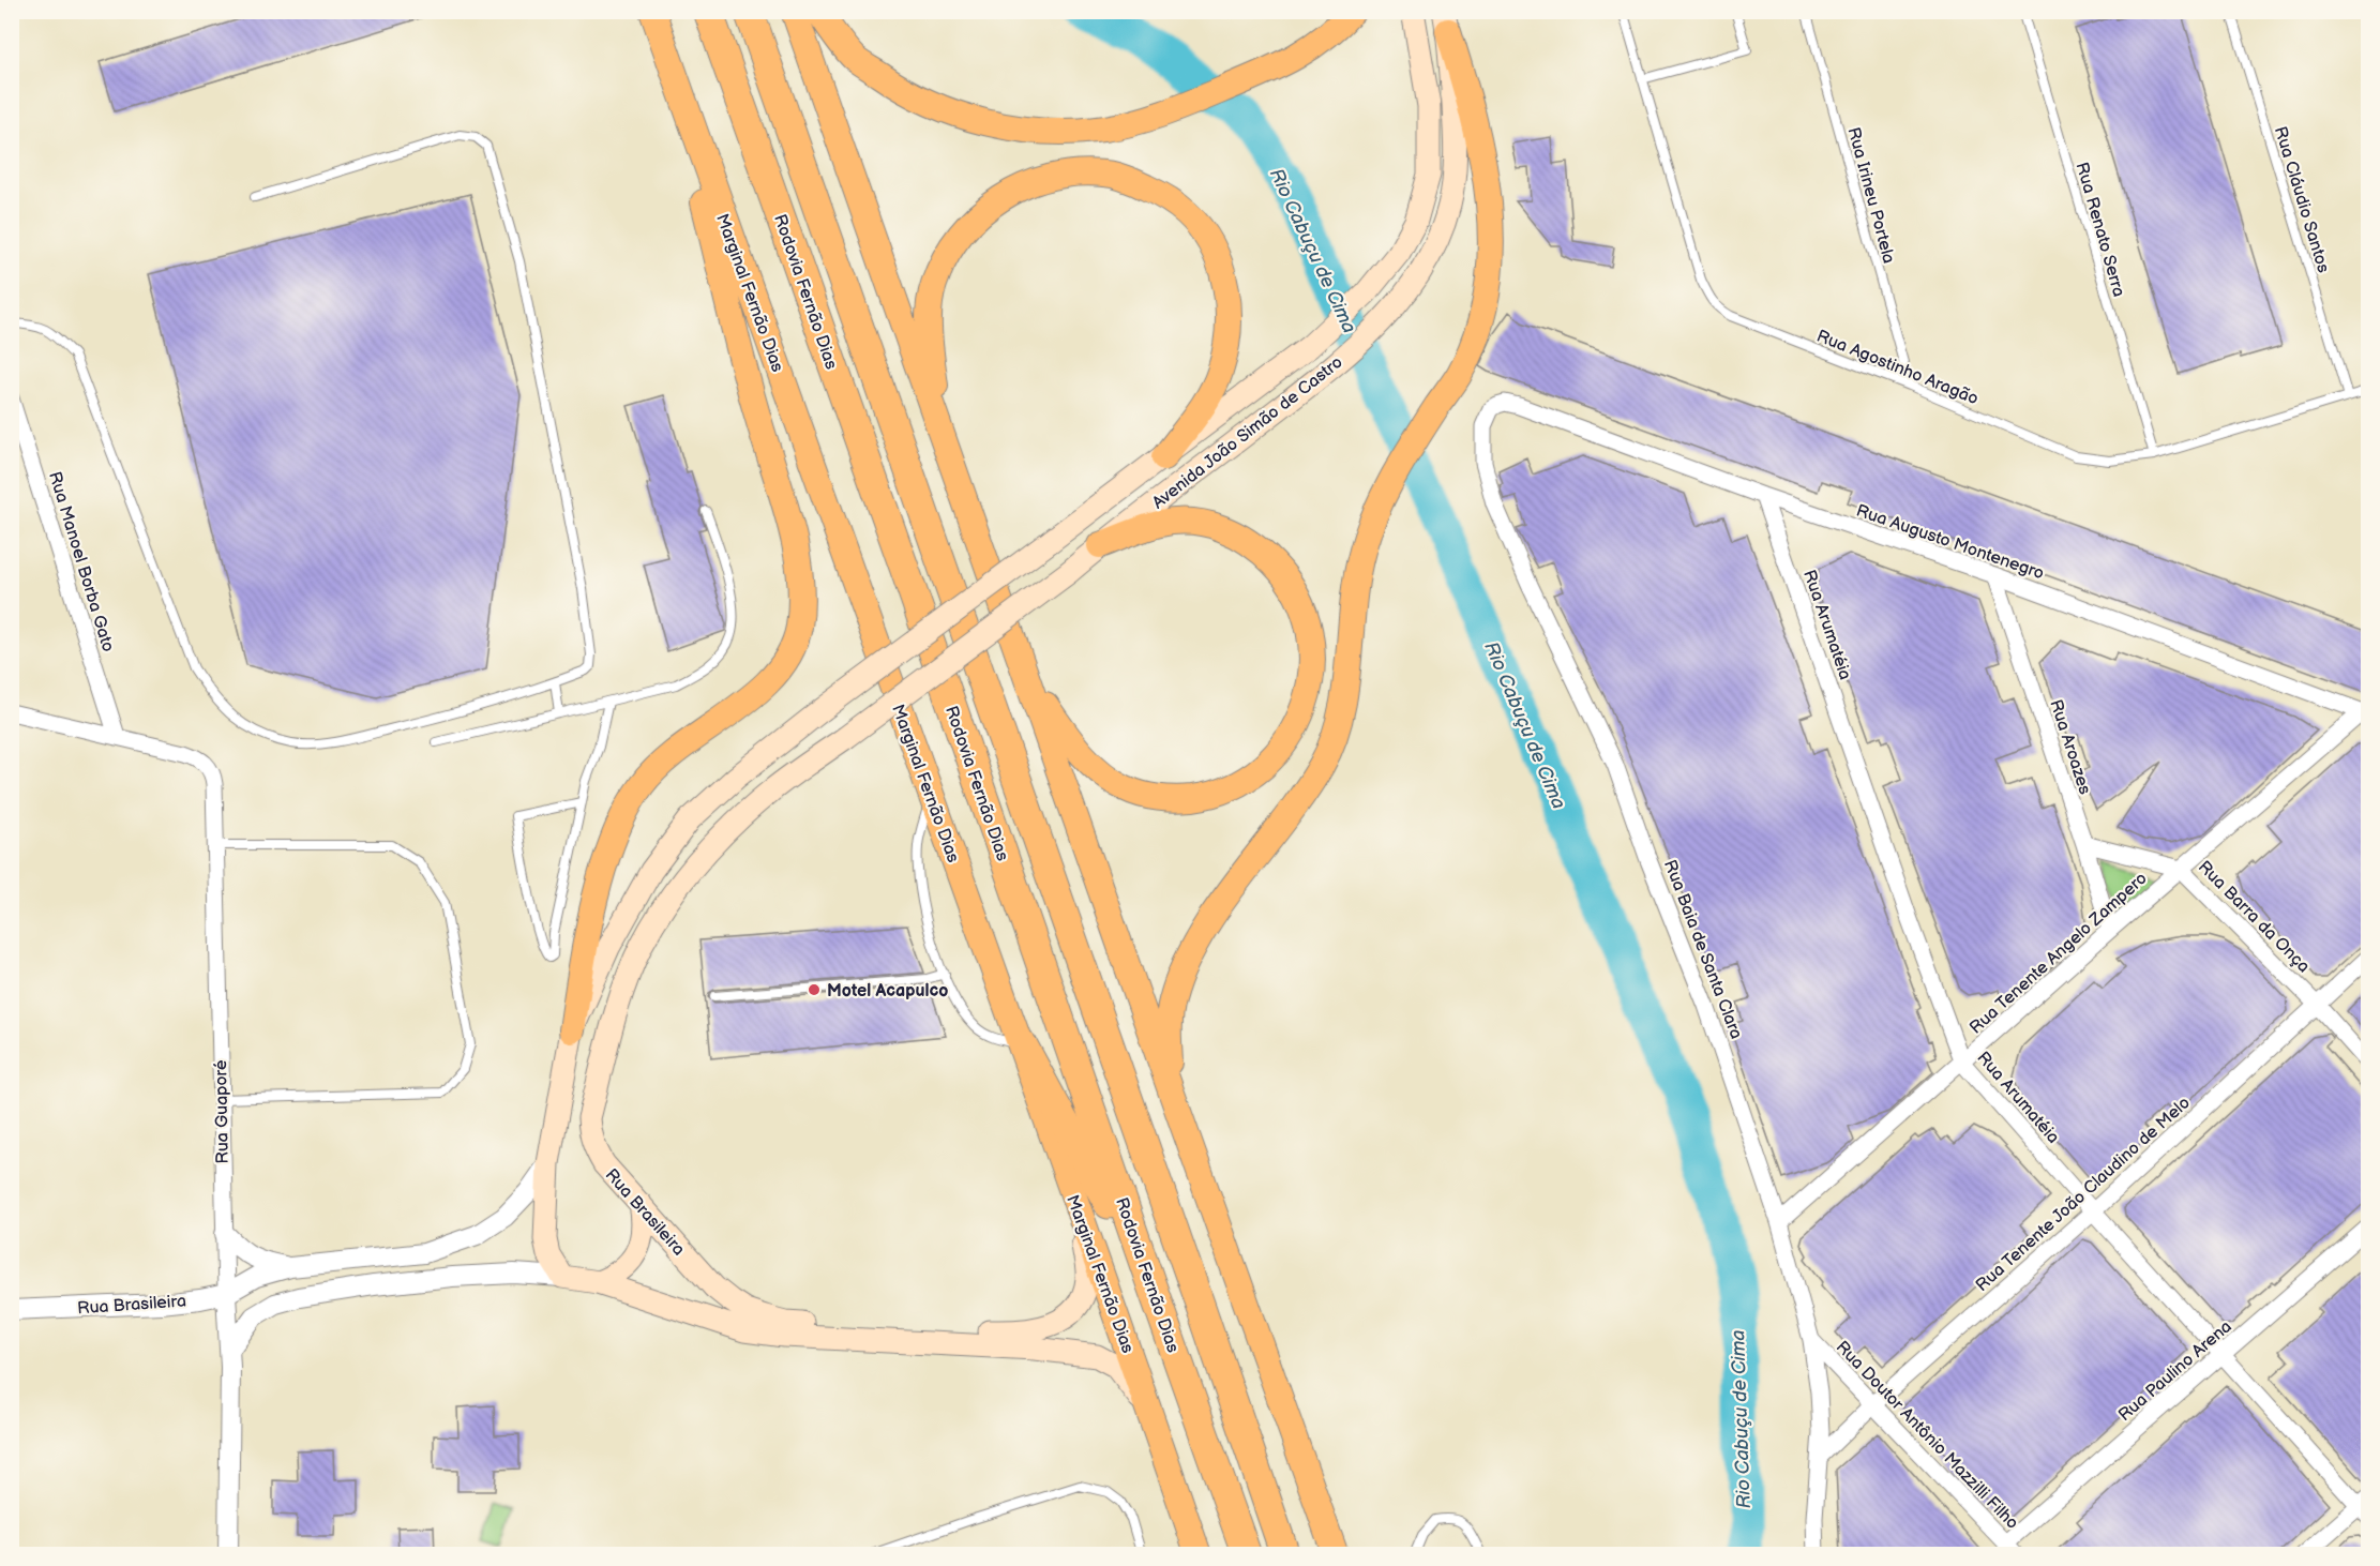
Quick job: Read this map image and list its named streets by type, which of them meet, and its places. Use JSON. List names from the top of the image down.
{
  "streets": {
    "highway": ["Rodovia Fernão Dias", "Marginal Fernão Dias"],
    "main road": ["Avenida João Simão de Castro", "Rua Brasileira"],
    "street": [
      "Rua Augusto Montenegro",
      "Rua Manoel Borba Gato",
      "Rua Arumatéia",
      "Rua Aroazes",
      "Rua Barra da Onça",
      "Rua Baia de Santa Clara",
      "Rua Tenente Angelo Zampero",
      "Rua Guaporé",
      "Rua Tenente João Claudino de Melo",
      "Rua Paulino Arena",
      "Rua Doutor Antônio Mazzilli Filho"
    ],
    "lane": [
      "Rua Irineu Portela",
      "Rua Cláudio Santos",
      "Rua Renato Serra",
      "Rua Agostinho Aragão"
    ]
  },
  "crossings": [
    ["Rua Irineu Portela", "Rua Agostinho Aragão"],
    ["Rua Cláudio Santos", "Rua Agostinho Aragão"],
    ["Rua Renato Serra", "Rua Agostinho Aragão"],
    ["Marginal Fernão Dias", "Rua Brasileira"],
    ["Avenida João Simão de Castro", "Rua Brasileira"],
    ["Rua Augusto Montenegro", "Rua Arumatéia"],
    ["Rua Augusto Montenegro", "Rua Aroazes"],
    ["Rua Augusto Montenegro", "Rua Baia de Santa Clara"],
    ["Rua Augusto Montenegro", "Rua Tenente Angelo Zampero"],
    ["Rua Manoel Borba Gato", "Rua Guaporé"],
    ["Rua Arumatéia", "Rua Tenente Angelo Zampero"],
    ["Rua Arumatéia", "Rua Tenente João Claudino de Melo"],
    ["Rua Arumatéia", "Rua Paulino Arena"],
    ["Rua Aroazes", "Rua Barra da Onça"],
    ["Rua Aroazes", "Rua Tenente Angelo Zampero"],
    ["Rua Barra da Onça", "Rua Tenente Angelo Zampero"],
    ["Rua Barra da Onça", "Rua Tenente João Claudino de Melo"],
    ["Rua Baia de Santa Clara", "Rua Tenente Angelo Zampero"],
    ["Rua Baia de Santa Clara", "Rua Tenente João Claudino de Melo"],
    ["Rua Baia de Santa Clara", "Rua Doutor Antônio Mazzilli Filho"],
    ["Rua Guaporé", "Rua Brasileira"],
    ["Rua Tenente João Claudino de Melo", "Rua Doutor Antônio Mazzilli Filho"],
    ["Rua Paulino Arena", "Rua Doutor Antônio Mazzilli Filho"]
  ],
  "water": ["Rio Cabuçu de Cima"],
  "places": ["Motel Acapulco"]
}
